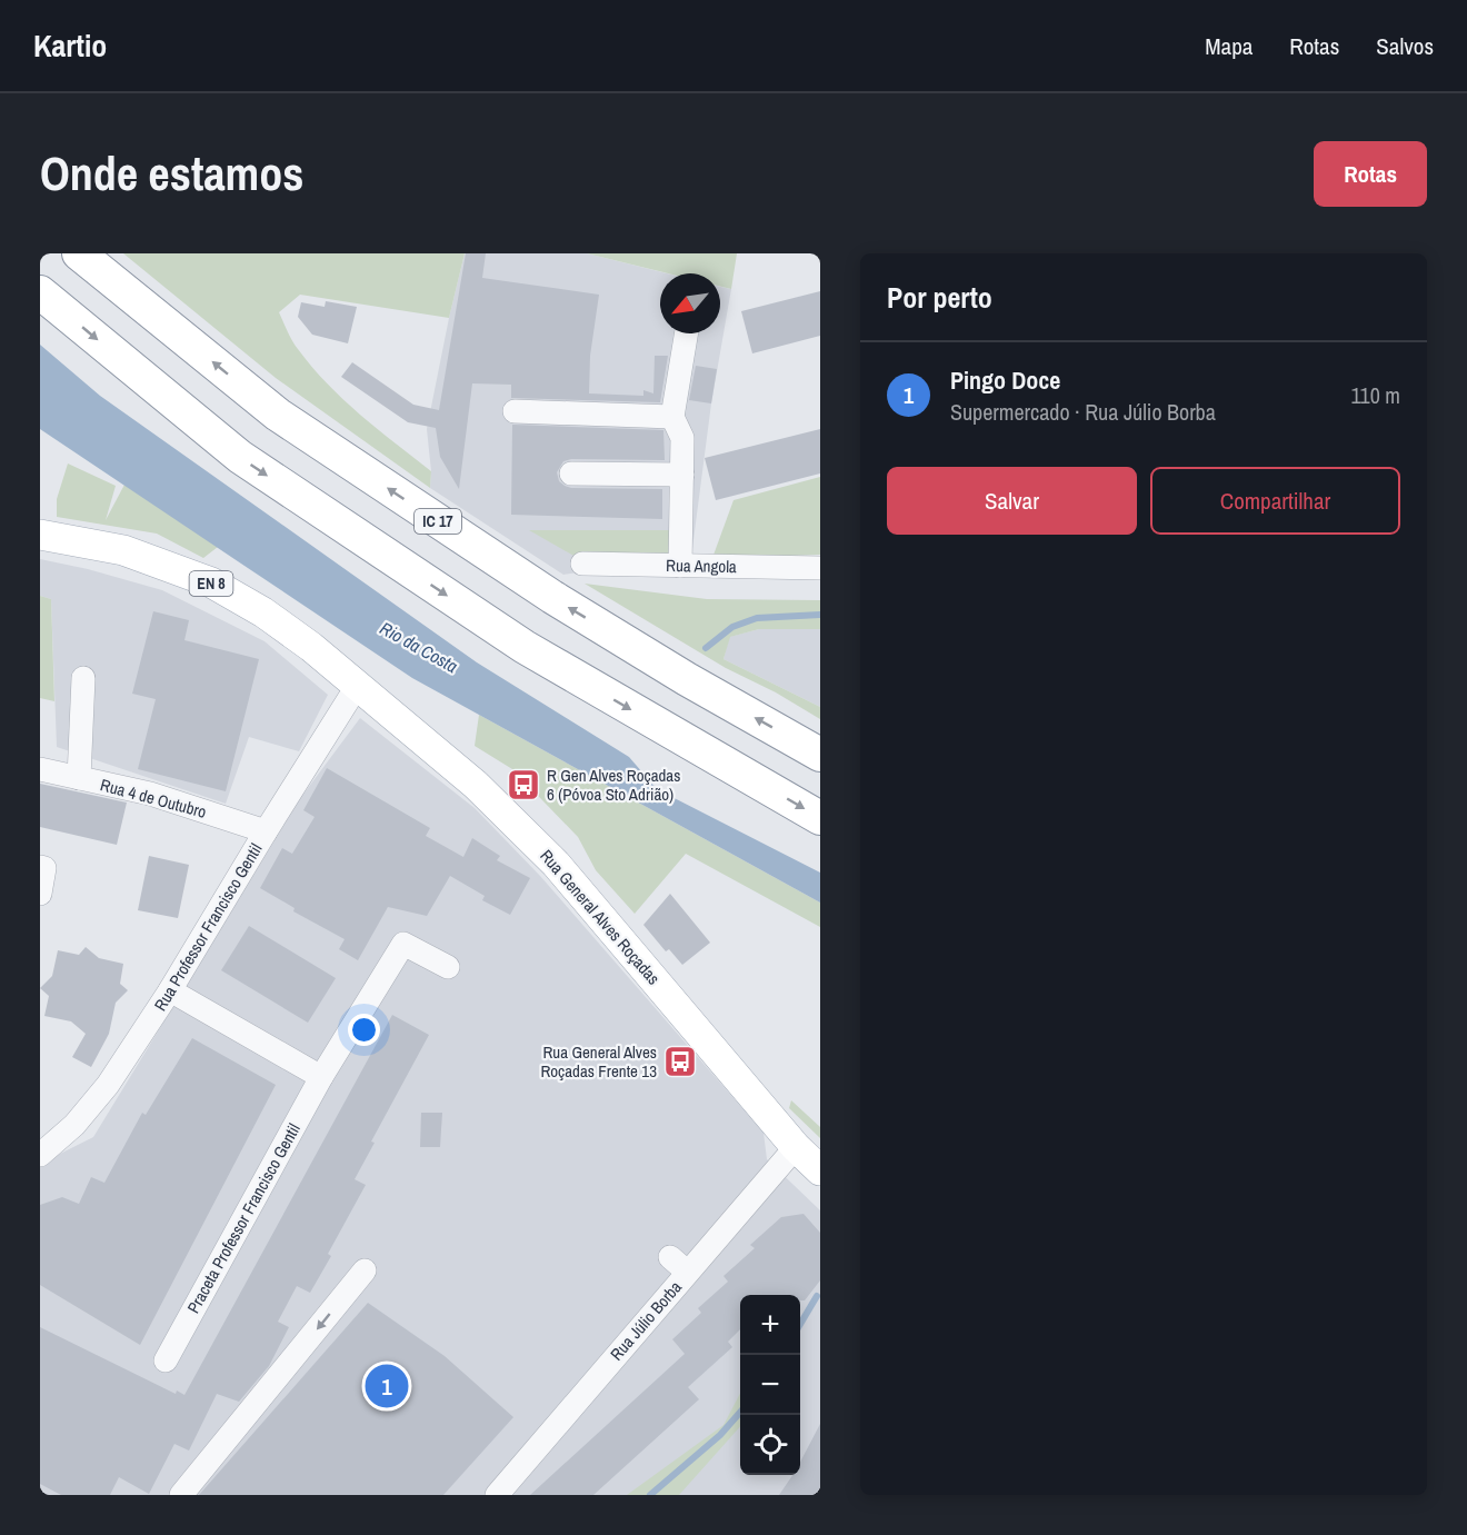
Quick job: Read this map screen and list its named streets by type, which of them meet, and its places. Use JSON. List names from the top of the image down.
{
  "streets": {
    "highway": ["IC 17"],
    "main road": ["EN 8", "Rua General Alves Roçadas"],
    "street": [
      "Rua Angola",
      "Rua 4 de Outubro",
      "Rua Professor Francisco Gentil",
      "Praceta Professor Francisco Gentil",
      "Rua Júlio Borba"
    ]
  },
  "crossings": [
    ["EN 8", "Rua General Alves Roçadas"],
    ["EN 8", "Rua Professor Francisco Gentil"],
    ["Rua 4 de Outubro", "Rua Professor Francisco Gentil"],
    ["Rua General Alves Roçadas", "Rua Professor Francisco Gentil"],
    ["Rua General Alves Roçadas", "Rua Júlio Borba"]
  ],
  "water": ["Rio da Costa"],
  "places": {
    "bus stop": ["R Gen Alves Roçadas 6 (Póvoa Sto Adrião)", "Rua General Alves Roçadas Frente 13"]
  },
  "north": "bottom left",
  "page": {
    "header": "Kartio",
    "nav": ["Mapa", "Rotas", "Salvos"],
    "buttons": [
      "Rotas",
      ["Salvar", "Compartilhar"]
    ],
    "title": "Onde estamos",
    "heading": "Por perto",
    "list": [
      {
        "mark": "1",
        "name": "Pingo Doce",
        "note": "Supermercado · Rua Júlio Borba",
        "value": "110 m"
      }
    ],
    "map_buttons": ["+", "−"],
    "pins": "1"
  }
}
